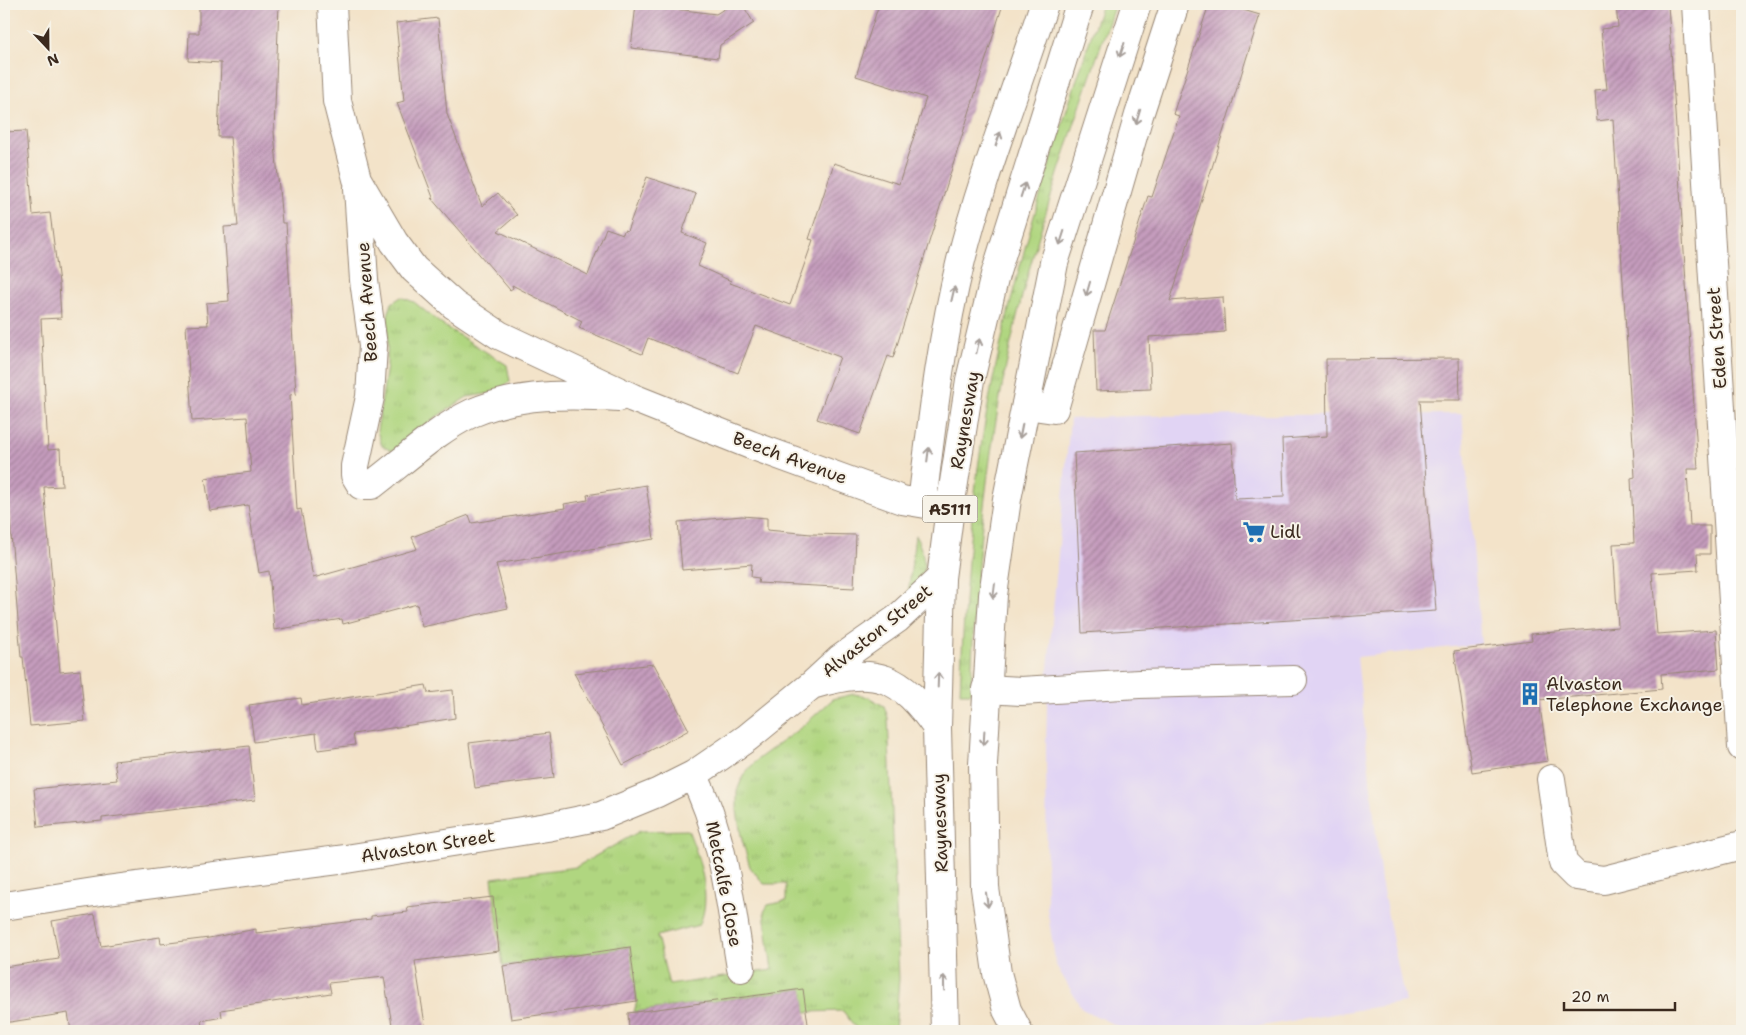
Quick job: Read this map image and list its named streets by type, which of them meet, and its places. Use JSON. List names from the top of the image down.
{
  "streets": {
    "main road": [
      "Beech Avenue",
      "Eden Street",
      "Raynesway",
      "A5111",
      "Alvaston Street",
      "Metcalfe Close"
    ]
  },
  "crossings": [
    ["Beech Avenue", "Raynesway"],
    ["Raynesway", "Alvaston Street"],
    ["Alvaston Street", "Metcalfe Close"]
  ],
  "places": {
    "supermarket": ["Lidl"],
    "building": ["Alvaston Telephone Exchange"]
  },
  "scale_bar": "20 m",
  "north": "bottom"
}
